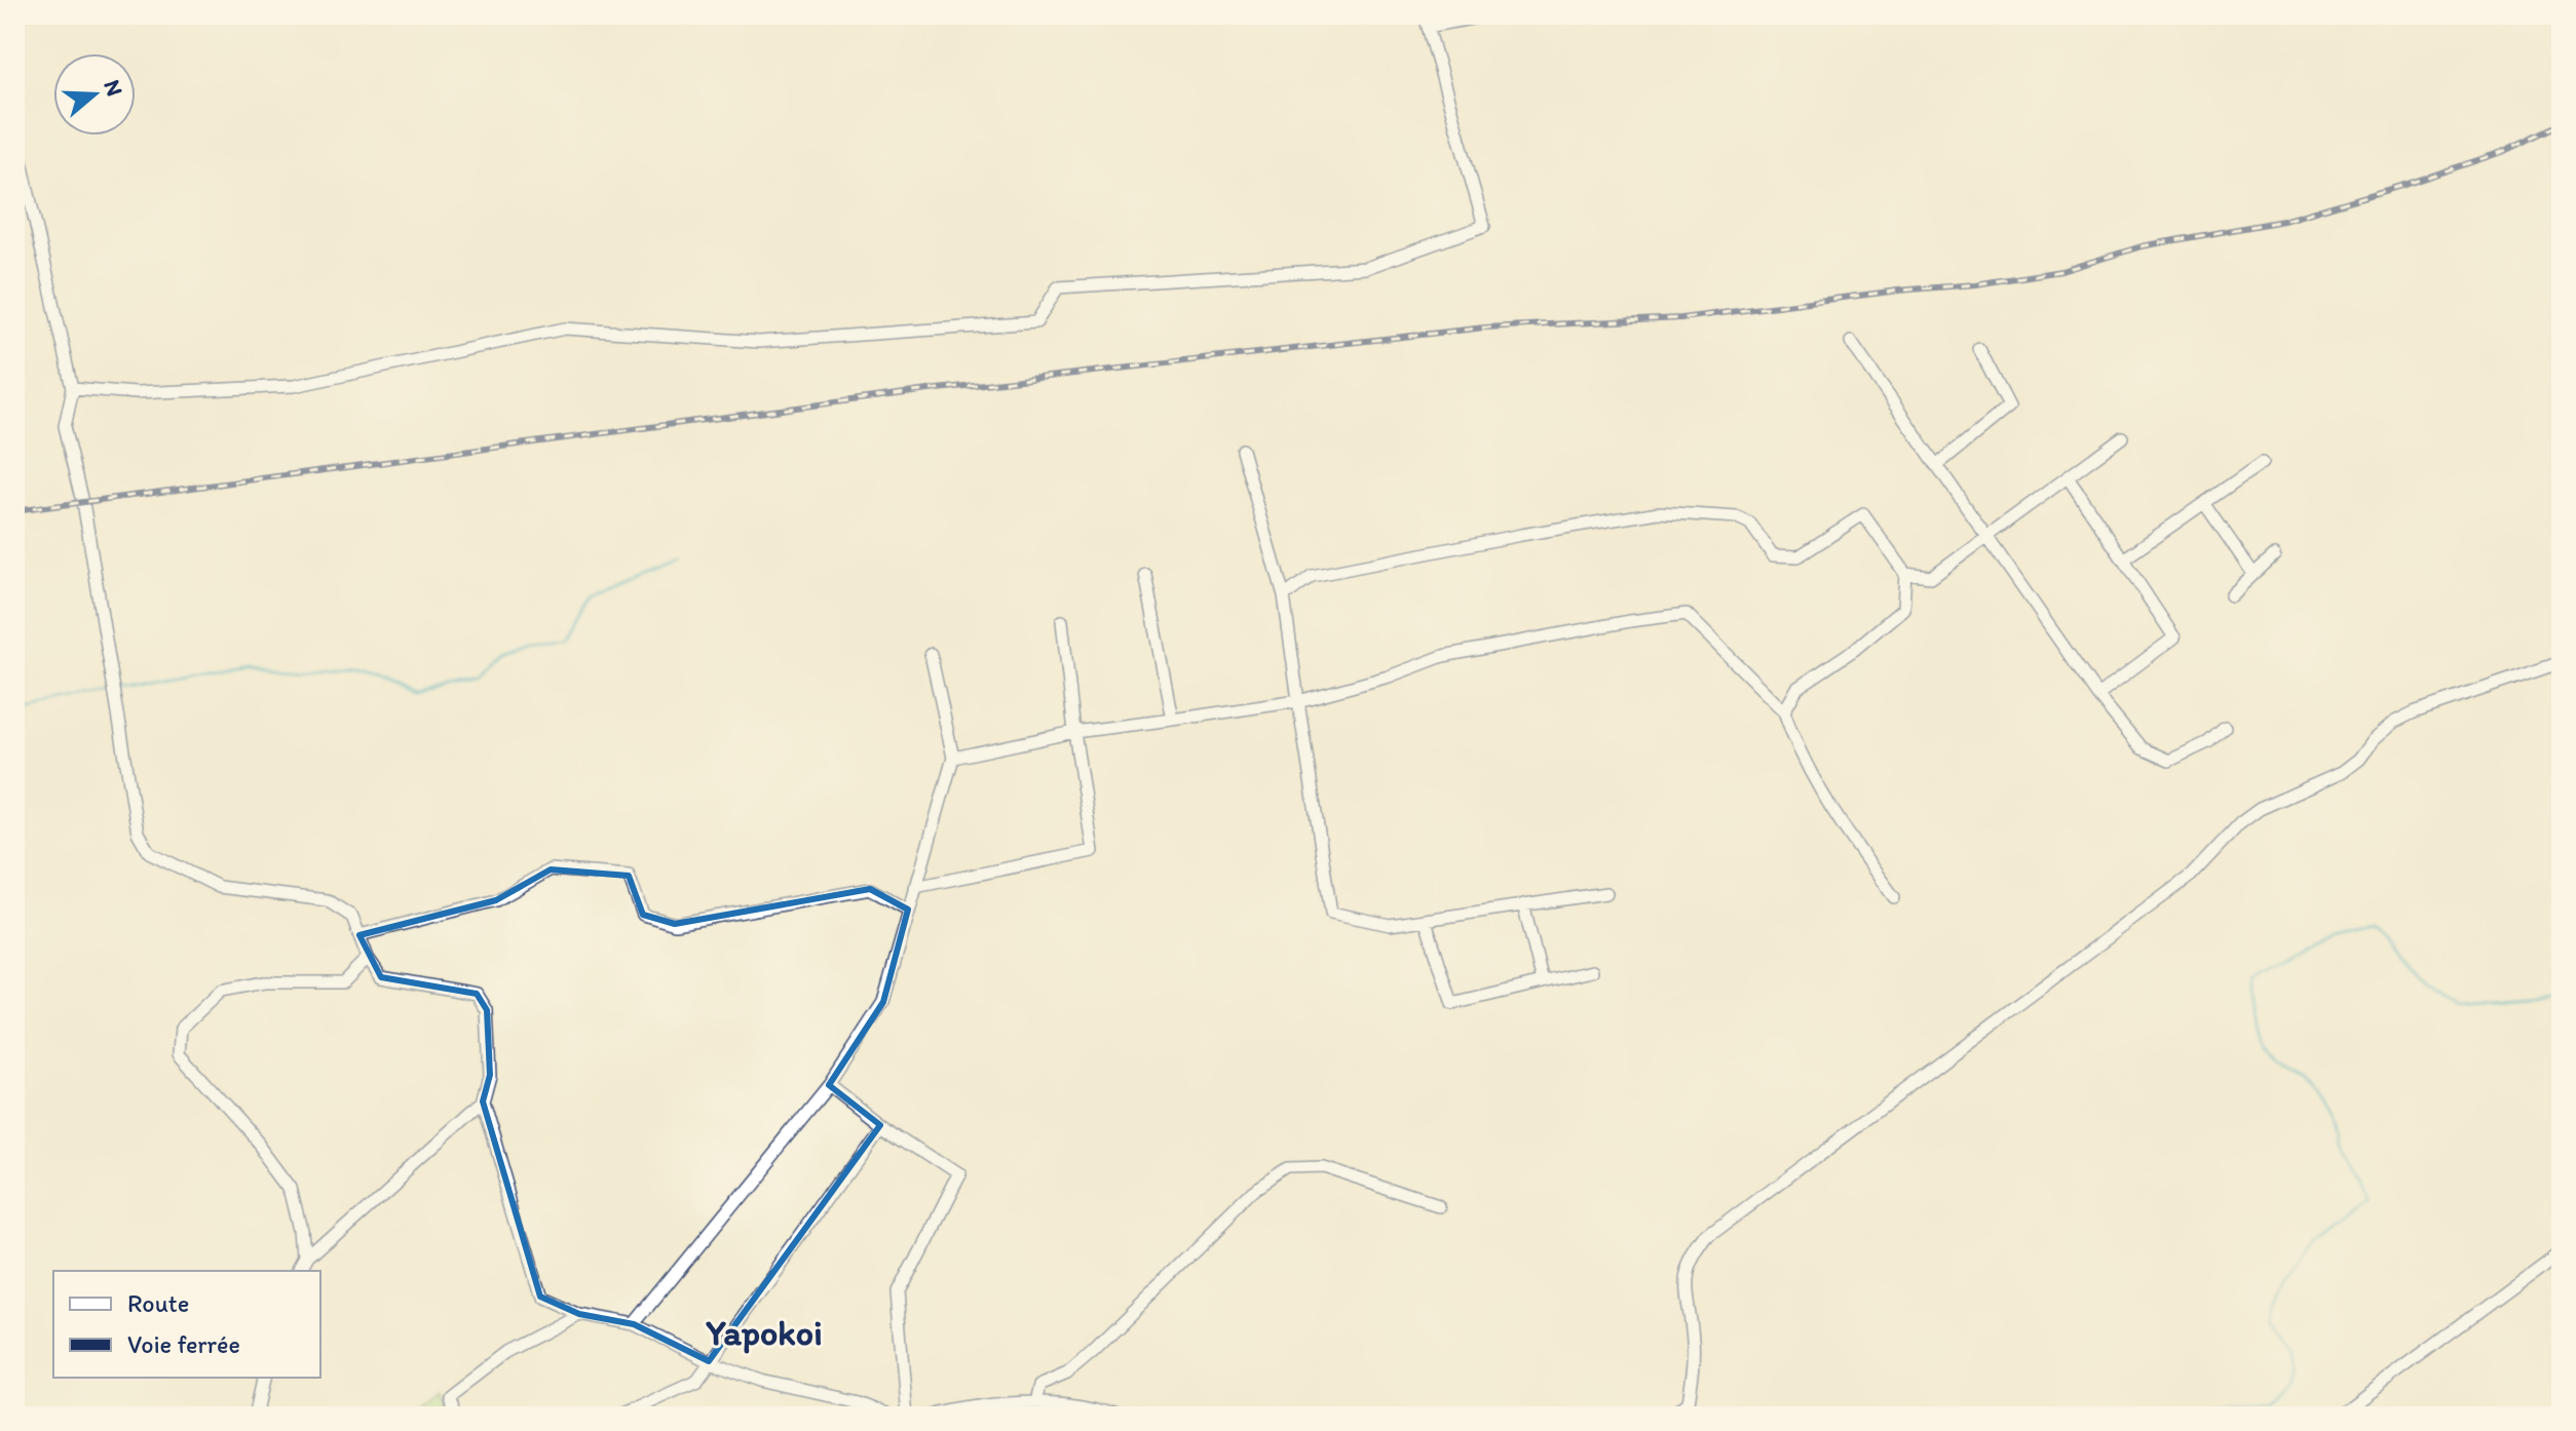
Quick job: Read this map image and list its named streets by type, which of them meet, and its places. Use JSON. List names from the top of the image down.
{
  "districts": ["Yapokoi"],
  "legend": ["Route", "Voie ferrée"],
  "north": "right"
}
